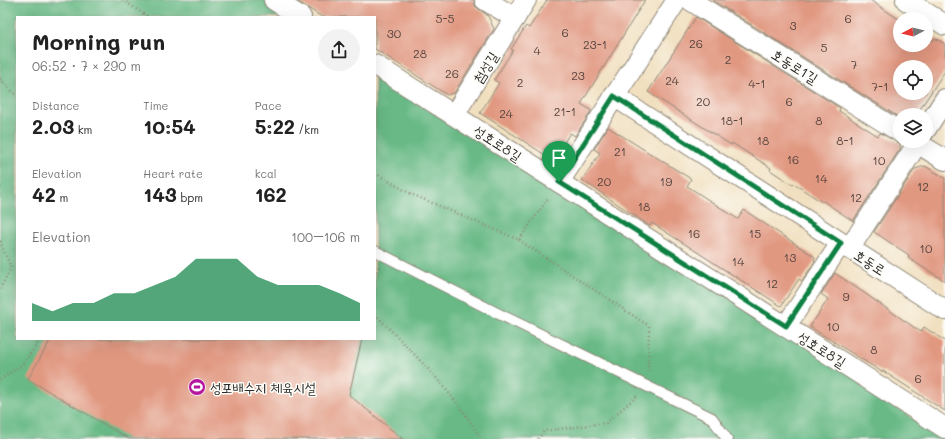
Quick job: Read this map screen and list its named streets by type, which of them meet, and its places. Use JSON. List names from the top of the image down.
{
  "streets": {
    "street": [
      "호동로1길",
      "첨성길",
      "성호로8길",
      "호동로"
    ]
  },
  "crossings": [
    ["첨성길", "성호로8길"]
  ],
  "places": {
    "sports": ["성포배수지 체육시설"]
  },
  "house_numbers": [
    "5-5",
    "6",
    "3",
    "6",
    "30",
    "26",
    "23-1",
    "5",
    "4",
    "28",
    "2",
    "7",
    "26",
    "23",
    "24",
    "2",
    "4-1",
    "7-1",
    "20",
    "6",
    "21-1",
    "24",
    "18-1",
    "8",
    "18",
    "8-1",
    "21",
    "16",
    "10",
    "14",
    "20",
    "19",
    "12",
    "12",
    "18",
    "16",
    "15",
    "10",
    "13",
    "14",
    "12",
    "9",
    "10",
    "8",
    "6"
  ],
  "north": "left",
  "page": {
    "heading": ["Morning run", "06:52 · 7 × 290 m"],
    "stats": [
      ["Distance", "2.03 km"],
      ["Time", "10:54"],
      ["Pace", "5:22 /km"],
      ["Elevation", "42 m"],
      ["Heart rate", "143 bpm"],
      ["kcal", "162"]
    ],
    "chart": ["Elevation", "100–106 m"]
  }
}
